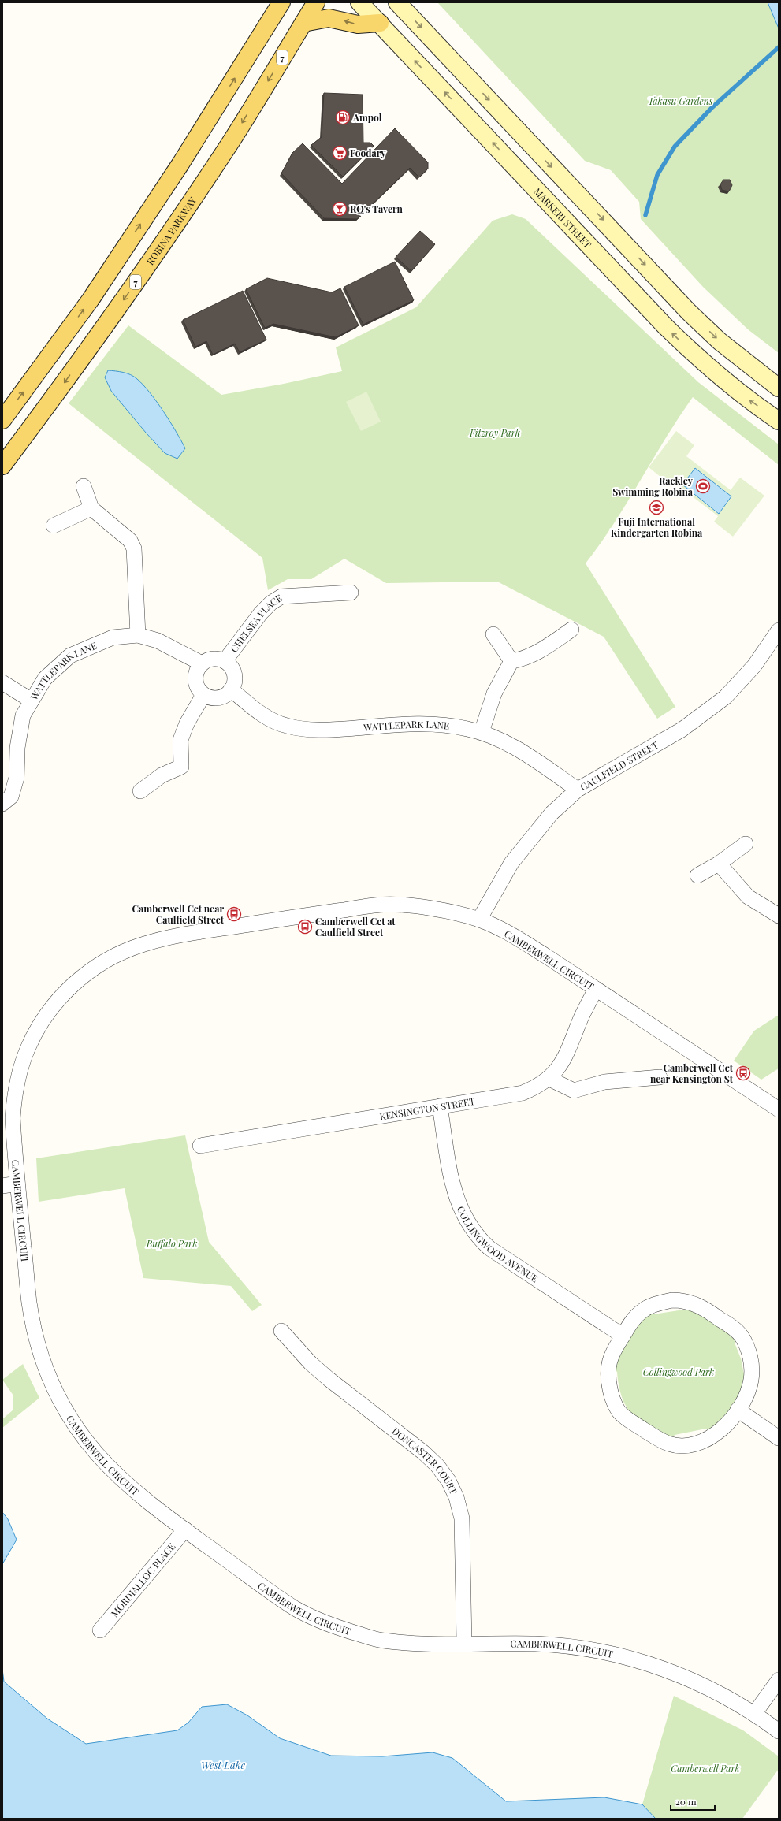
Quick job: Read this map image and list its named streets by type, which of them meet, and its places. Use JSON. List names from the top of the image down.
{
  "streets": {
    "main road": ["7", "MARKERI STREET", "ROBINA PARKWAY"],
    "street": [
      "CHELSEA PLACE",
      "WATTLEPARK LANE",
      "CAULFIELD STREET",
      "CAMBERWELL CIRCUIT",
      "KENSINGTON STREET",
      "COLLINGWOOD AVENUE",
      "DONCASTER COURT",
      "MORDIALLOC PLACE"
    ]
  },
  "crossings": [
    ["CHELSEA PLACE", "WATTLEPARK LANE"],
    ["WATTLEPARK LANE", "CAULFIELD STREET"],
    ["CAULFIELD STREET", "CAMBERWELL CIRCUIT"],
    ["CAMBERWELL CIRCUIT", "KENSINGTON STREET"],
    ["CAMBERWELL CIRCUIT", "DONCASTER COURT"],
    ["CAMBERWELL CIRCUIT", "MORDIALLOC PLACE"],
    ["KENSINGTON STREET", "COLLINGWOOD AVENUE"]
  ],
  "water": ["West Lake"],
  "parks": [
    "Takasu Gardens",
    "Fitzroy Park",
    "Buffalo Park",
    "Collingwood Park",
    "Camberwell Park"
  ],
  "places": {
    "fuel station": ["Ampol"],
    "supermarket": ["Foodary"],
    "bar": ["RQ's Tavern"],
    "sports": ["Rackley Swimming Robina"],
    "school or university": ["Fuji International Kindergarten Robina"],
    "bus stop": ["Camberwell Cct near Caulfield Street", "Camberwell Cct at Caulfield Street", "Camberwell Cct near Kensington St"]
  },
  "scale_bar": "20 m"
}
